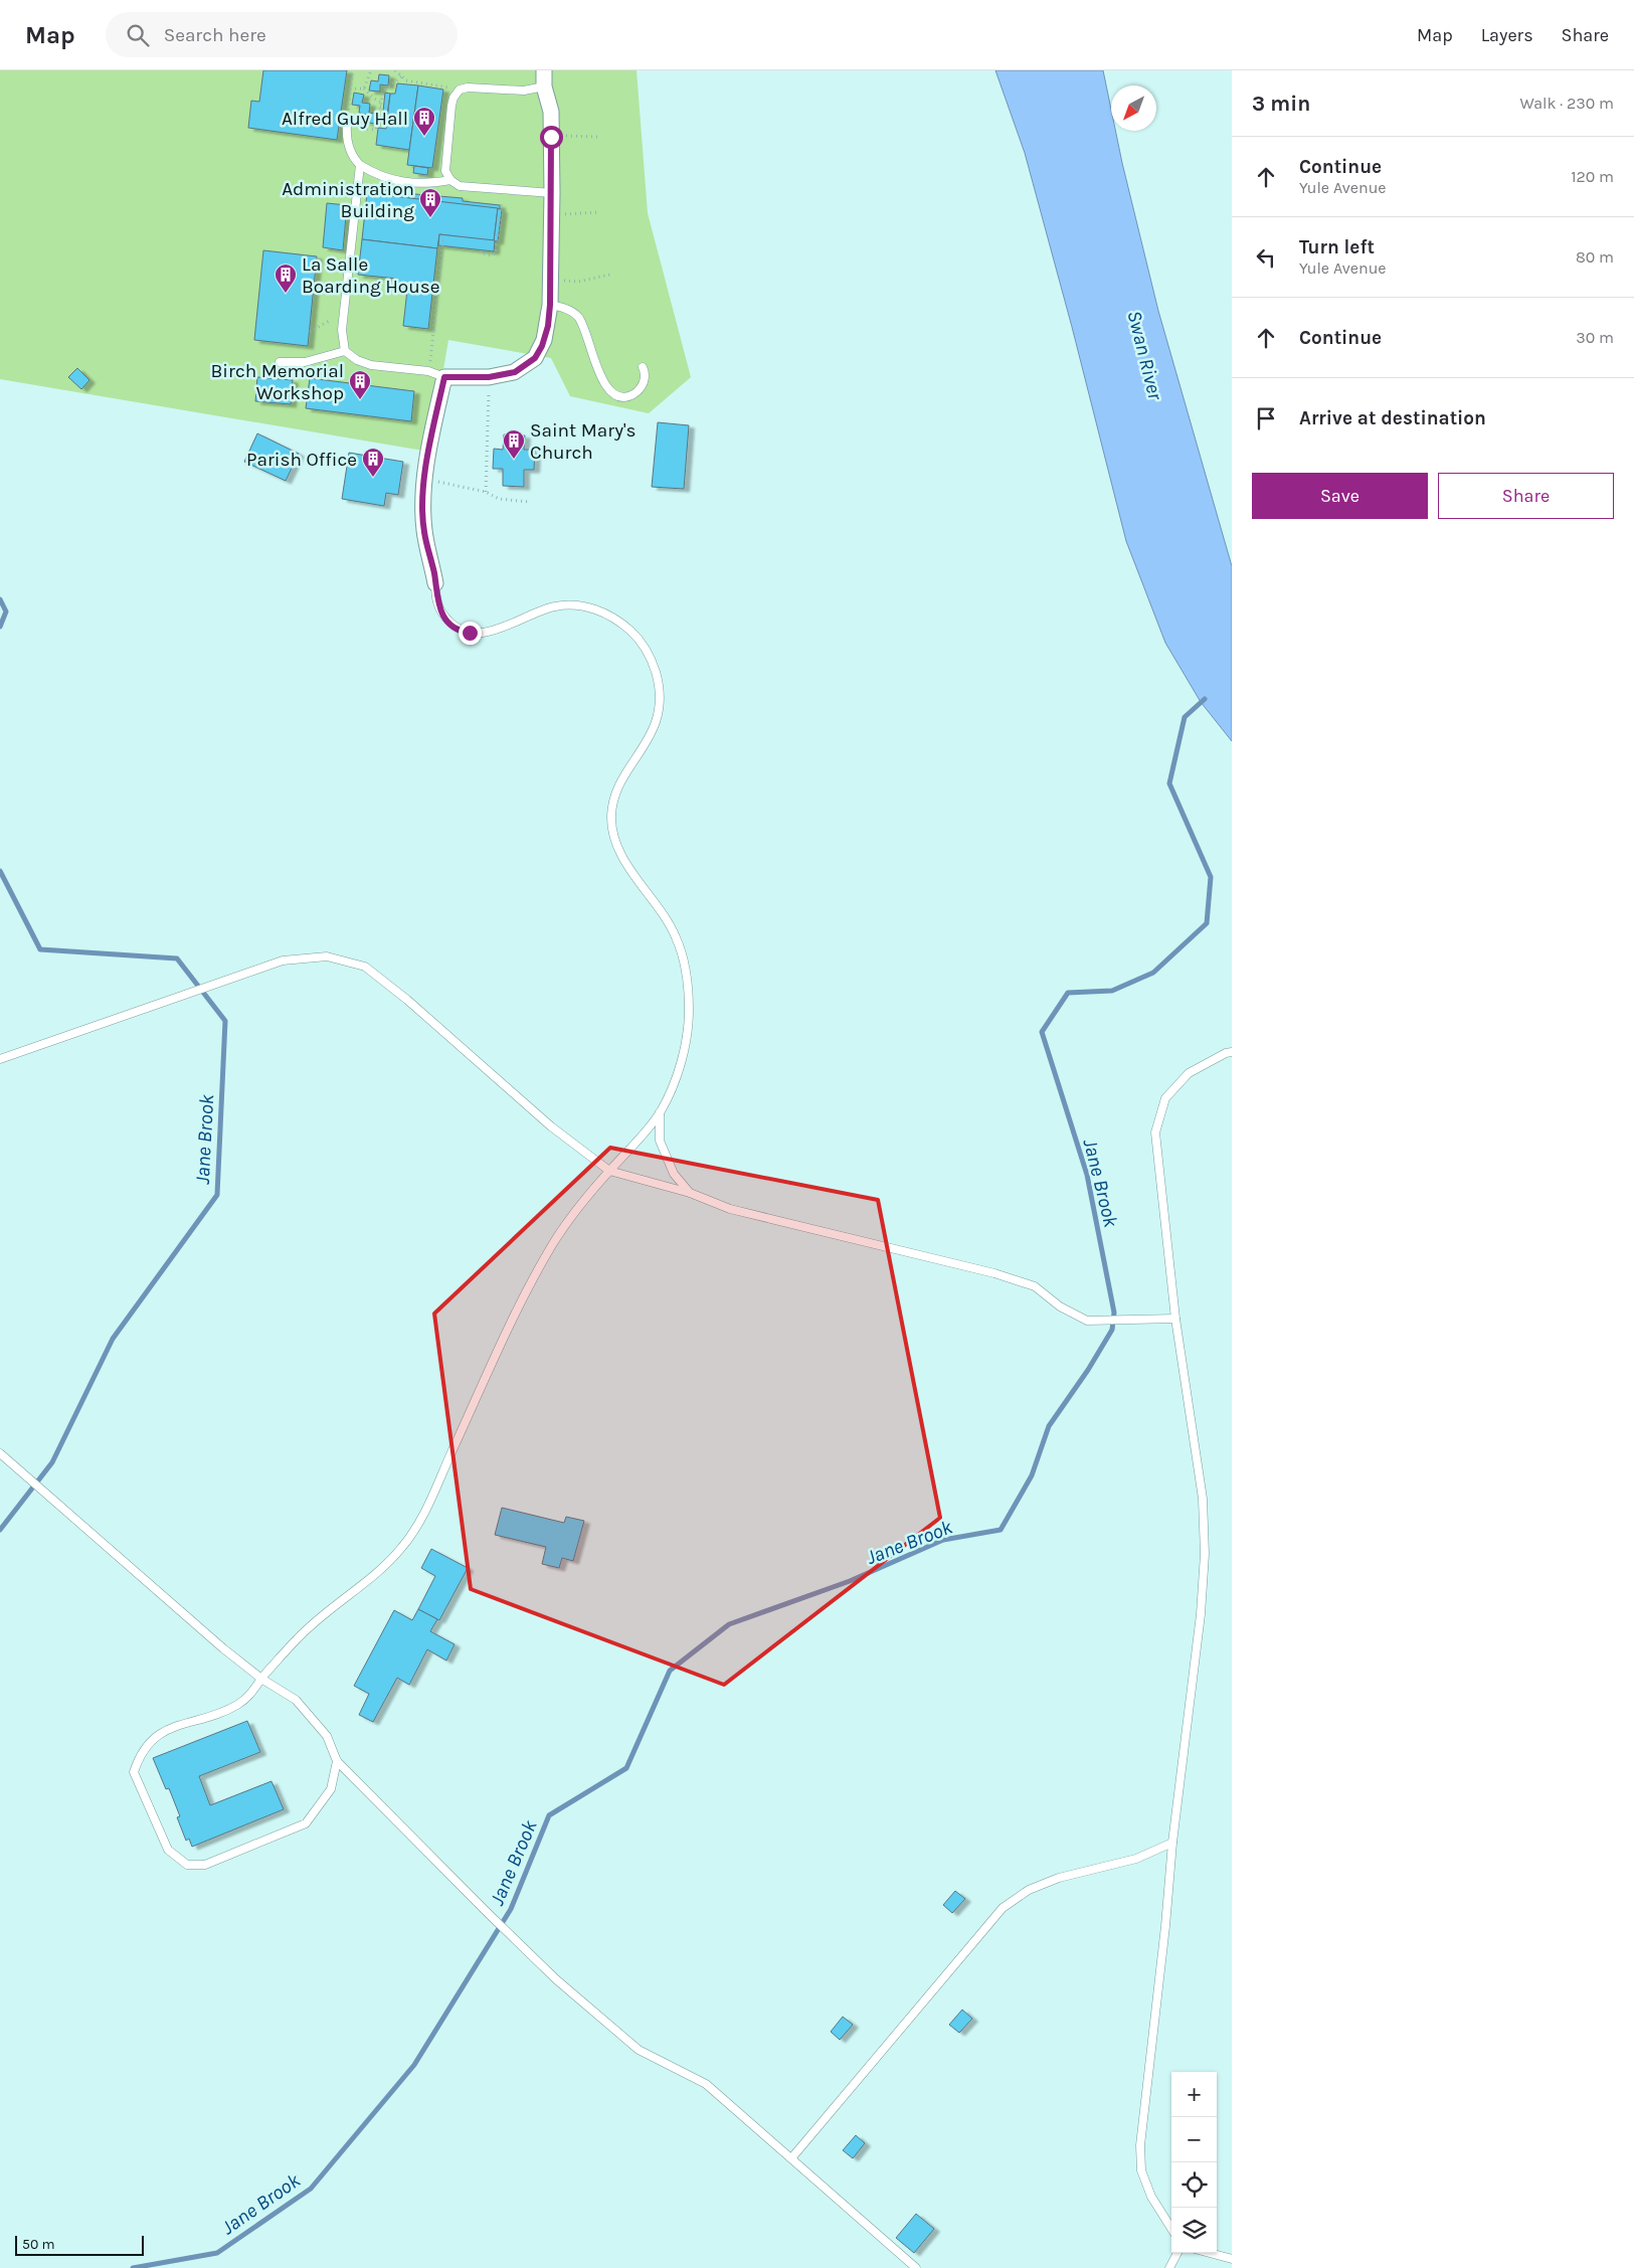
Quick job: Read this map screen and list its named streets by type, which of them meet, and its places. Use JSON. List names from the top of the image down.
{
  "water": ["Swan River", "Jane Brook"],
  "places": {
    "building": [
      "Alfred Guy Hall",
      "Administration Building",
      "La Salle Boarding House",
      "Birch Memorial Workshop",
      "Saint Mary's Church",
      "Parish Office"
    ]
  },
  "scale_bar": "50 m",
  "north": "bottom left",
  "page": {
    "header": "Map",
    "search": "Search here",
    "nav": ["Map", "Layers", "Share"],
    "heading": ["3 min", "Walk · 230 m"],
    "list": [
      ["Continue", "Yule Avenue", "120 m"],
      ["Turn left", "Yule Avenue", "80 m"],
      ["Continue", "30 m"],
      "Arrive at destination"
    ],
    "buttons": ["Save", "Share"],
    "map_buttons": ["+", "−"],
    "scale": "50 m"
  }
}
